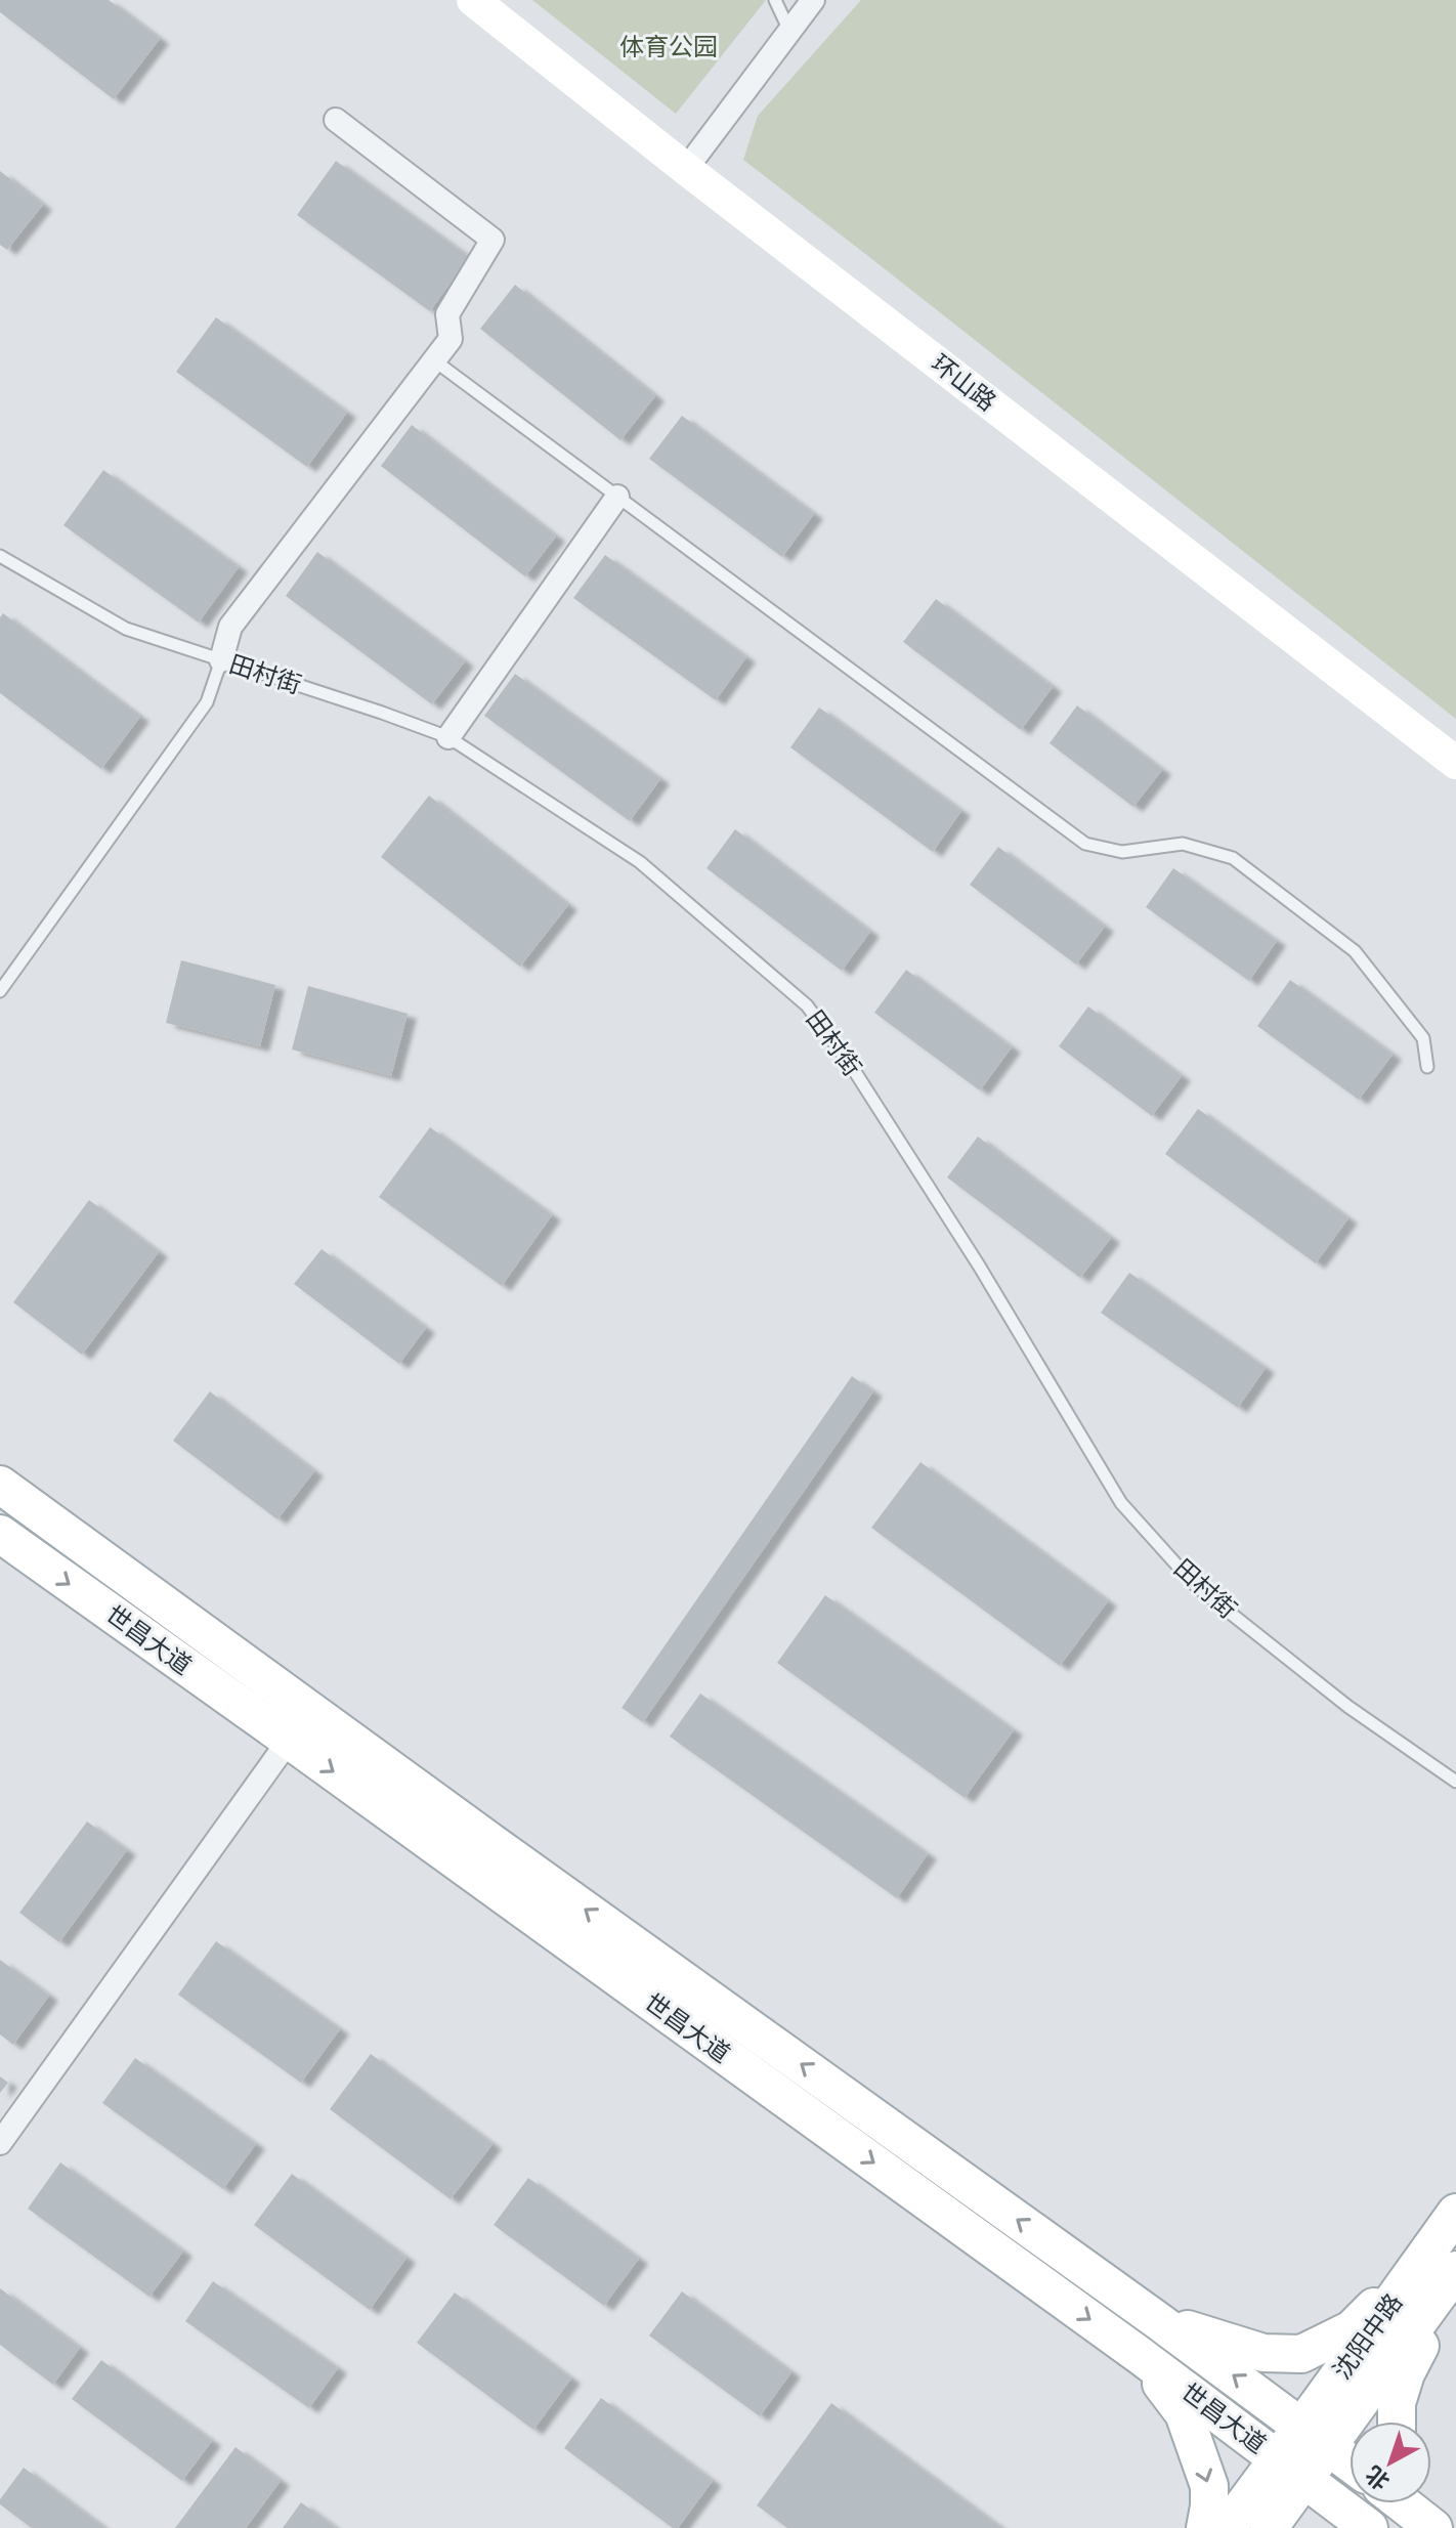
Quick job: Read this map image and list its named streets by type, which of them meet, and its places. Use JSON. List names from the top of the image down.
{
  "streets": {
    "main road": ["环山路", "世昌大道"],
    "lane": ["田村街"]
  },
  "parks": ["体育公园"],
  "north": "bottom left"
}
